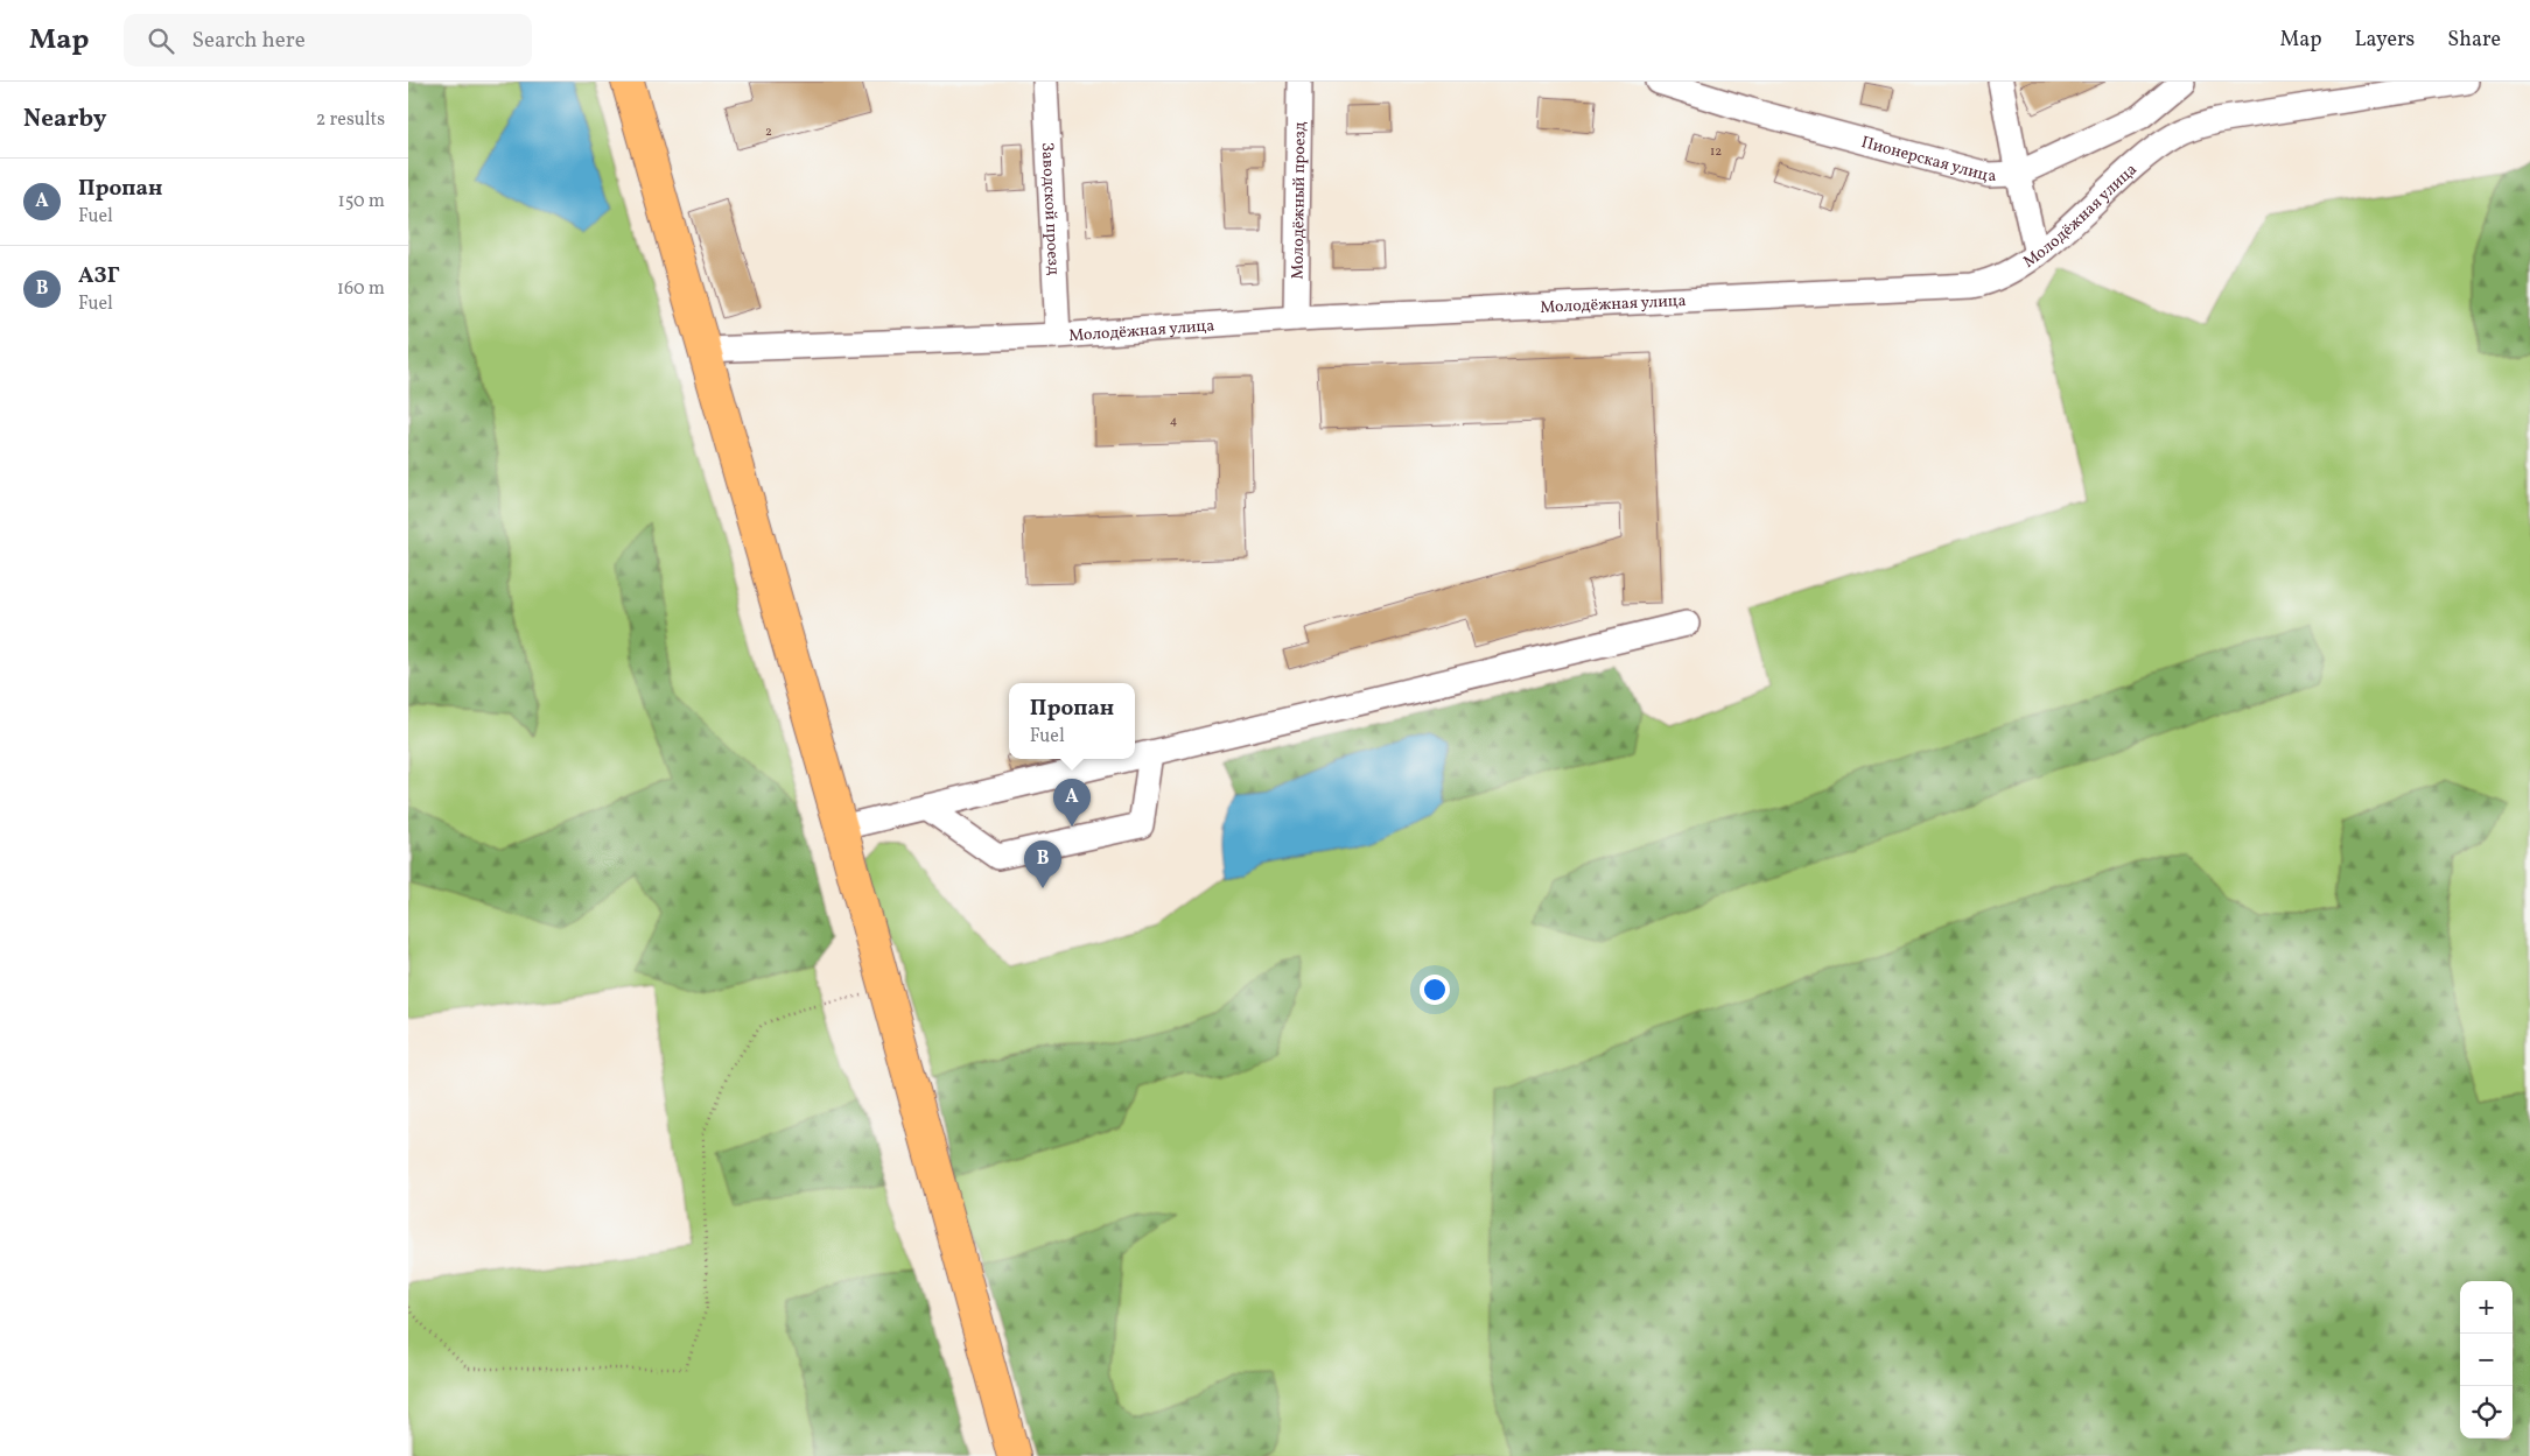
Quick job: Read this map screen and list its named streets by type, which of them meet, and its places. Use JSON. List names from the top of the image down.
{
  "streets": {
    "street": [
      "Пионерская улица",
      "Молодёжный проезд",
      "Заводской проезд",
      "Молодёжная улица"
    ]
  },
  "crossings": [
    ["Молодёжный проезд", "Молодёжная улица"],
    ["Заводской проезд", "Молодёжная улица"]
  ],
  "house_numbers": ["2", "12", "4"],
  "page": {
    "header": "Map",
    "search": "Search here",
    "nav": ["Map", "Layers", "Share"],
    "heading": ["Nearby", "2 results"],
    "list": [
      {
        "mark": "A",
        "name": "Пропан",
        "note": "Fuel",
        "value": "150 m"
      },
      {
        "mark": "B",
        "name": "АЗГ",
        "note": "Fuel",
        "value": "160 m"
      }
    ],
    "popup": ["Пропан", "Fuel"],
    "pins": ["A", "B"],
    "map_buttons": ["+", "−"]
  }
}
